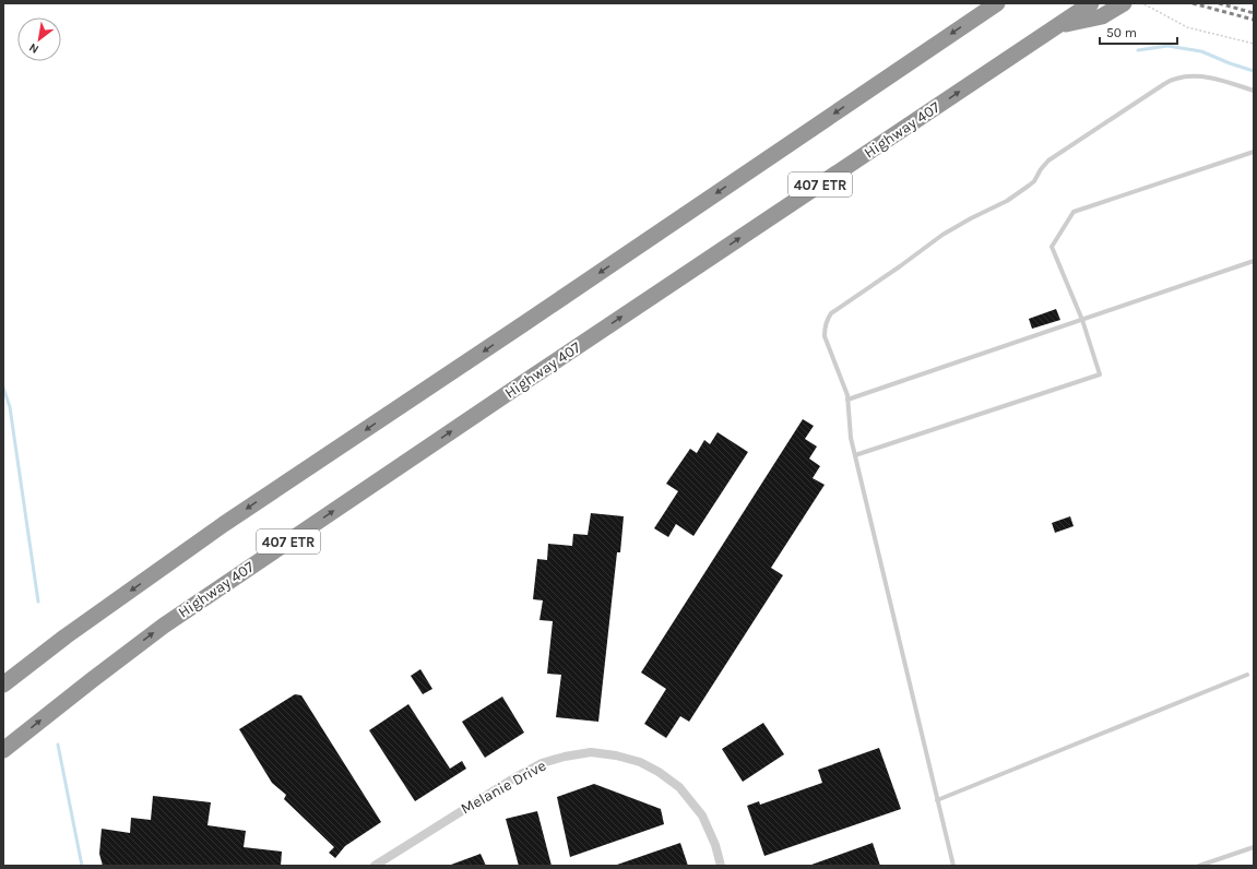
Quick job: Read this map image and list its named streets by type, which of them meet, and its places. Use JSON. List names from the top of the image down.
{
  "streets": {
    "highway": ["Highway 407", "407 ETR"],
    "street": ["Melanie Drive"]
  },
  "scale_bar": "50 m",
  "north": "bottom left"
}
